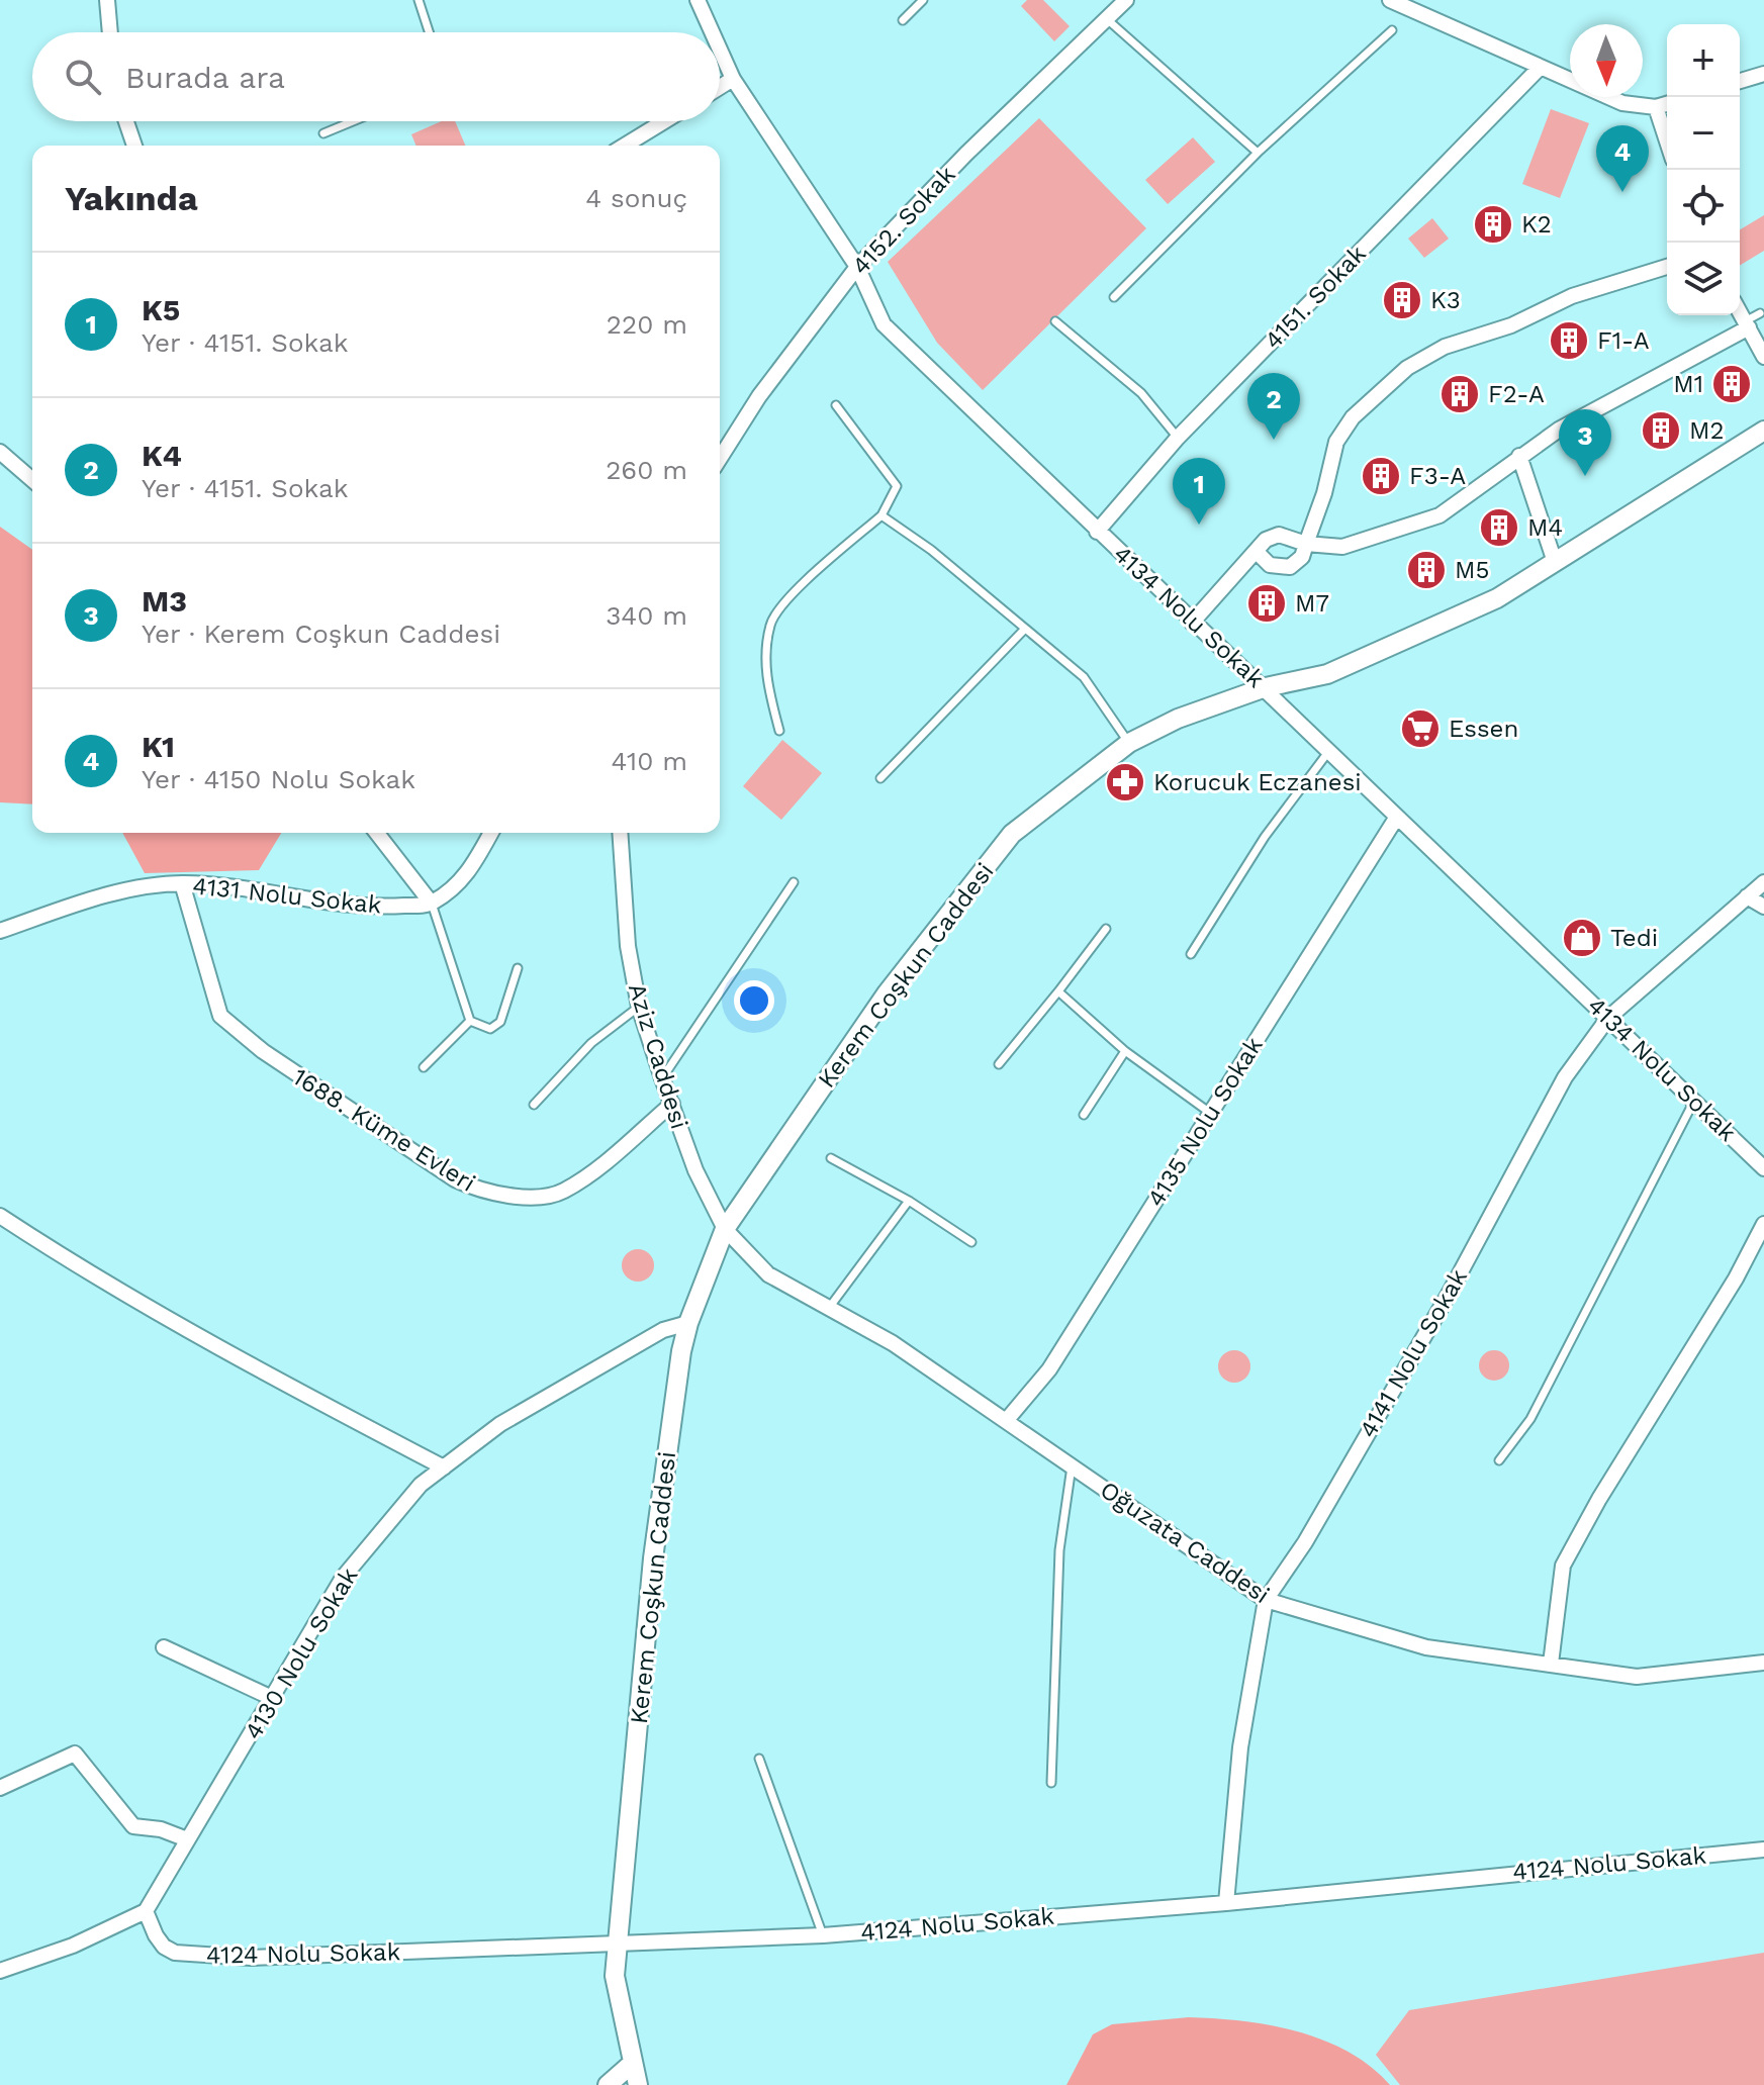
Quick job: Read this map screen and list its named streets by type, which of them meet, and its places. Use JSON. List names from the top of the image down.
{
  "streets": {
    "street": [
      "4152. Sokak",
      "4151. Sokak",
      "4134 Nolu Sokak",
      "4131 Nolu Sokak",
      "Kerem Coşkun Caddesi",
      "Aziz Caddesi",
      "4135 Nolu Sokak",
      "1688. Küme Evleri",
      "4141 Nolu Sokak",
      "Oğuzata Caddesi",
      "4130 Nolu Sokak",
      "4124 Nolu Sokak"
    ]
  },
  "crossings": [
    ["4152. Sokak", "4134 Nolu Sokak"],
    ["4151. Sokak", "4134 Nolu Sokak"],
    ["4134 Nolu Sokak", "Kerem Coşkun Caddesi"],
    ["4134 Nolu Sokak", "4135 Nolu Sokak"],
    ["4134 Nolu Sokak", "4141 Nolu Sokak"],
    ["4131 Nolu Sokak", "1688. Küme Evleri"],
    ["Kerem Coşkun Caddesi", "Aziz Caddesi"],
    ["Kerem Coşkun Caddesi", "Oğuzata Caddesi"],
    ["Kerem Coşkun Caddesi", "4130 Nolu Sokak"],
    ["Kerem Coşkun Caddesi", "4124 Nolu Sokak"],
    ["Aziz Caddesi", "1688. Küme Evleri"],
    ["Aziz Caddesi", "Oğuzata Caddesi"],
    ["4135 Nolu Sokak", "Oğuzata Caddesi"],
    ["4141 Nolu Sokak", "Oğuzata Caddesi"],
    ["4141 Nolu Sokak", "4124 Nolu Sokak"],
    ["4130 Nolu Sokak", "4124 Nolu Sokak"]
  ],
  "places": {
    "building": [
      "K2",
      "K3",
      "F1-A",
      "M1",
      "F2-A",
      "M2",
      "F3-A",
      "M4",
      "M5",
      "M7"
    ],
    "supermarket": ["Essen"],
    "pharmacy": ["Korucuk Eczanesi"],
    "shop": ["Tedi"]
  },
  "north": "bottom",
  "page": {
    "map_buttons": ["+", "−"],
    "search": "Burada ara",
    "pins": [
      "4",
      "2",
      "3",
      "1"
    ],
    "heading": ["Yakında", "4 sonuç"],
    "list": [
      {
        "mark": "1",
        "name": "K5",
        "note": "Yer · 4151. Sokak",
        "value": "220 m"
      },
      {
        "mark": "2",
        "name": "K4",
        "note": "Yer · 4151. Sokak",
        "value": "260 m"
      },
      {
        "mark": "3",
        "name": "M3",
        "note": "Yer · Kerem Coşkun Caddesi",
        "value": "340 m"
      },
      {
        "mark": "4",
        "name": "K1",
        "note": "Yer · 4150 Nolu Sokak",
        "value": "410 m"
      }
    ]
  }
}
